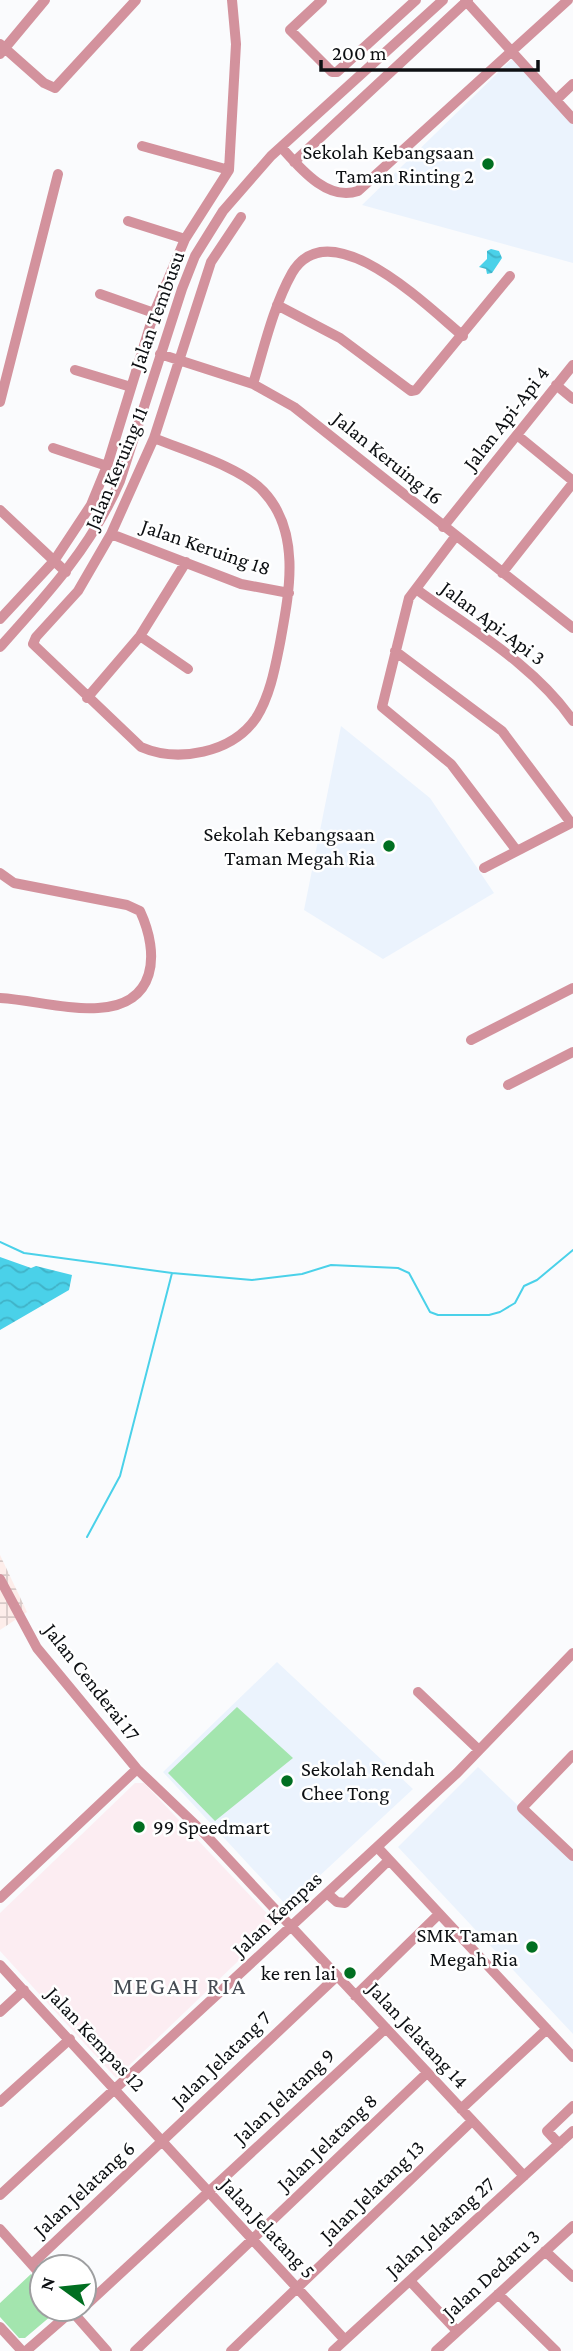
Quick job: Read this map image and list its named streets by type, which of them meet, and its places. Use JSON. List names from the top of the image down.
{
  "streets": {
    "street": [
      "Jalan Tembusu",
      "Jalan Api-Api 4",
      "Jalan Keruing 16",
      "Jalan Keruing 11",
      "Jalan Keruing 18",
      "Jalan Api-Api 3",
      "Jalan Cenderai 17",
      "Jalan Kempas",
      "Jalan Jelatang 14",
      "Jalan Kempas 12",
      "Jalan Jelatang 7",
      "Jalan Jelatang 9",
      "Jalan Jelatang 8",
      "Jalan Jelatang 6",
      "Jalan Jelatang 13",
      "Jalan Jelatang 27",
      "Jalan Jelatang 5",
      "Jalan Dedaru 3"
    ]
  },
  "crossings": [
    ["Jalan Tembusu", "Jalan Keruing 16"],
    ["Jalan Api-Api 4", "Jalan Keruing 16"],
    ["Jalan Keruing 16", "Jalan Keruing 11"],
    ["Jalan Keruing 11", "Jalan Keruing 18"],
    ["Jalan Cenderai 17", "Jalan Jelatang 14"],
    ["Jalan Kempas", "Jalan Jelatang 14"],
    ["Jalan Kempas", "Jalan Kempas 12"],
    ["Jalan Jelatang 14", "Jalan Jelatang 7"],
    ["Jalan Jelatang 14", "Jalan Jelatang 9"],
    ["Jalan Jelatang 14", "Jalan Jelatang 8"],
    ["Jalan Jelatang 14", "Jalan Jelatang 13"],
    ["Jalan Jelatang 14", "Jalan Jelatang 27"],
    ["Jalan Kempas 12", "Jalan Jelatang 7"],
    ["Jalan Kempas 12", "Jalan Jelatang 6"],
    ["Jalan Kempas 12", "Jalan Jelatang 5"],
    ["Jalan Jelatang 7", "Jalan Jelatang 6"],
    ["Jalan Jelatang 7", "Jalan Jelatang 5"],
    ["Jalan Jelatang 9", "Jalan Jelatang 5"],
    ["Jalan Jelatang 8", "Jalan Jelatang 5"],
    ["Jalan Jelatang 6", "Jalan Jelatang 5"],
    ["Jalan Jelatang 13", "Jalan Jelatang 5"],
    ["Jalan Jelatang 27", "Jalan Jelatang 5"]
  ],
  "districts": ["MEGAH RIA"],
  "places": [
    "Sekolah Kebangsaan Taman Rinting 2",
    "Sekolah Kebangsaan Taman Megah Ria",
    "Sekolah Rendah Chee Tong",
    "99 Speedmart",
    "SMK Taman Megah Ria",
    "ke ren lai"
  ],
  "scale_bar": "200 m",
  "north": "left"
}
